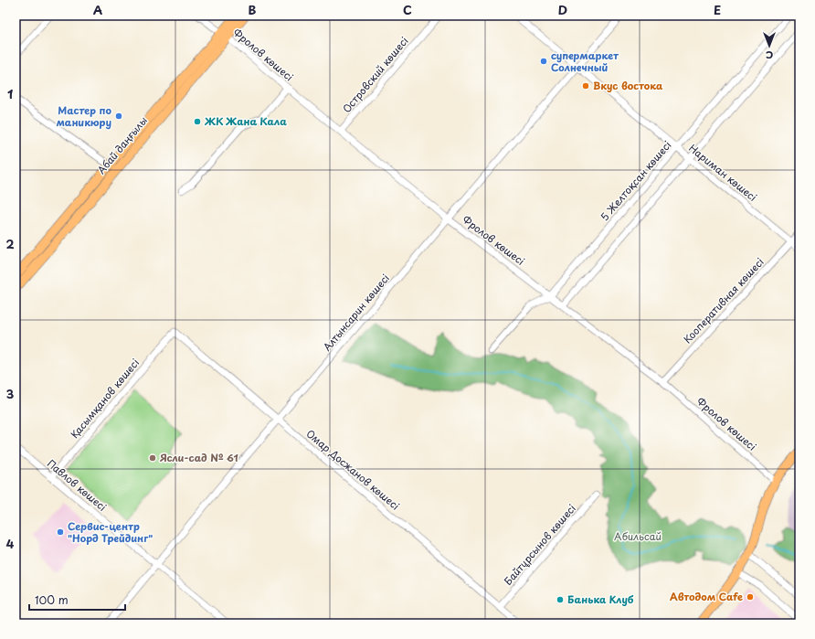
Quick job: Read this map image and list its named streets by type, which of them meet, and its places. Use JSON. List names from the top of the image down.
{
  "streets": {
    "main road": ["Абай даңғылы"],
    "street": [
      "Фролов көшесі",
      "Островский көшесі",
      "Нариман көшесі",
      "5 Желтоқсан көшесі",
      "Кооперативная көшесі",
      "Алтынсарин көшесі",
      "Қасымқанов көшесі",
      "Омар Досжанов көшесі",
      "Павлов көшесі",
      "Байтұрсынов көшесі"
    ]
  },
  "crossings": [
    ["Фролов көшесі", "Островский көшесі"],
    ["Фролов көшесі", "Абай даңғылы"],
    ["Фролов көшесі", "5 Желтоқсан көшесі"],
    ["Фролов көшесі", "Кооперативная көшесі"],
    ["Фролов көшесі", "Алтынсарин көшесі"],
    ["Нариман көшесі", "5 Желтоқсан көшесі"],
    ["Нариман көшесі", "Кооперативная көшесі"],
    ["Нариман көшесі", "Алтынсарин көшесі"],
    ["Алтынсарин көшесі", "Омар Досжанов көшесі"],
    ["Алтынсарин көшесі", "Павлов көшесі"],
    ["Қасымқанов көшесі", "Омар Досжанов көшесі"],
    ["Қасымқанов көшесі", "Павлов көшесі"],
    ["Омар Досжанов көшесі", "Байтұрсынов көшесі"]
  ],
  "parks": ["Абильсай"],
  "places": [
    "супермаркет Солнечный",
    "Вкус востока",
    "Мастер по маникюру",
    "ЖК Жана Кала",
    "Ясли-сад № 61",
    "Сервис-центр \"Норд Трейдинг\"",
    "Автодом Cafe",
    "Банька Клуб"
  ],
  "scale_bar": "100 m",
  "north": "bottom",
  "grid": {
    "columns": [
      "A",
      "B",
      "C",
      "D",
      "E"
    ],
    "rows": [
      "1",
      "2",
      "3",
      "4"
    ]
  }
}
